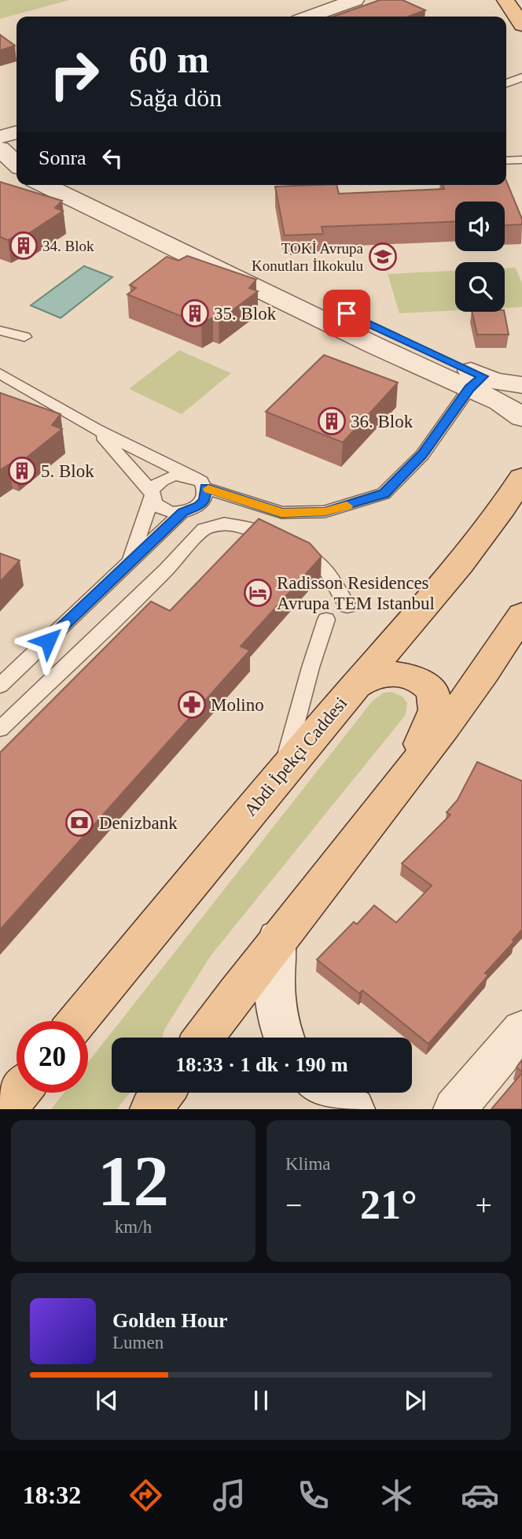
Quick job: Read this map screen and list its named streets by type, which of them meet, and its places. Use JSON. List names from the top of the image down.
{
  "streets": {
    "main road": ["Abdi İpekçi Caddesi"]
  },
  "places": {
    "building": [
      "34. Blok",
      "35. Blok",
      "36. Blok",
      "5. Blok"
    ],
    "school or university": ["TOKİ Avrupa Konutları İlkokulu"],
    "hotel": ["Radisson Residences Avrupa TEM Istanbul"],
    "pharmacy": ["Molino"],
    "bank": ["Denizbank"]
  },
  "page": {
    "turn": ["60 m", "Sağa dön"],
    "then": "Sonra",
    "limit": "20",
    "trip": "18:33 · 1 dk · 190 m",
    "tile": [
      ["12", "km/h"],
      "Klima"
    ],
    "heat": ["−", "21°", "+"],
    "song": ["Golden Hour", "Lumen"],
    "tabs": "18:32"
  }
}
